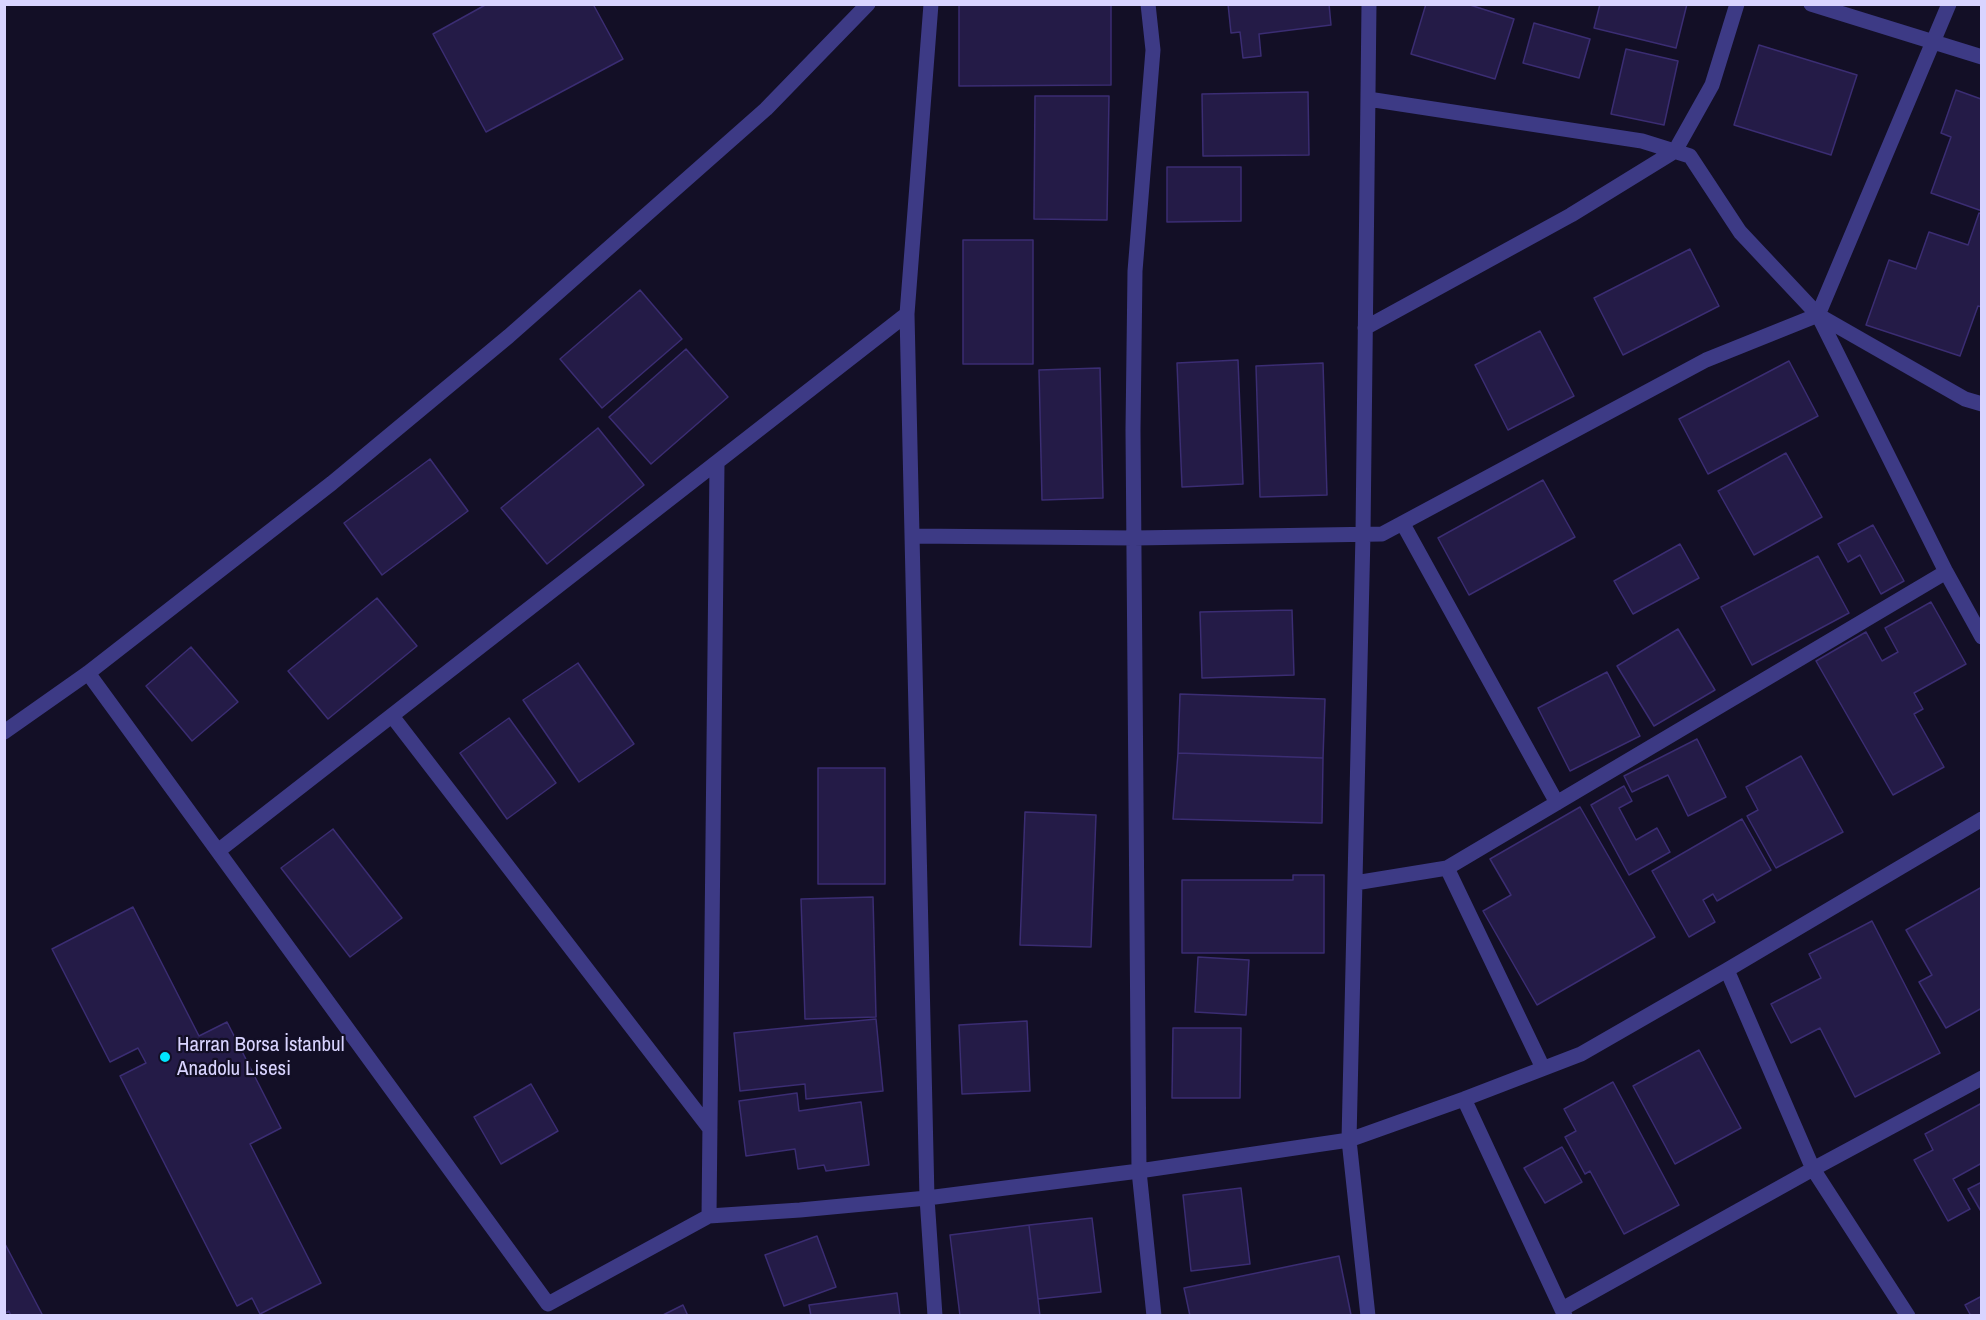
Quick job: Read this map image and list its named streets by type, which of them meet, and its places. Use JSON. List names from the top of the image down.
{
  "places": ["Harran Borsa İstanbul Anadolu Lisesi"]
}
